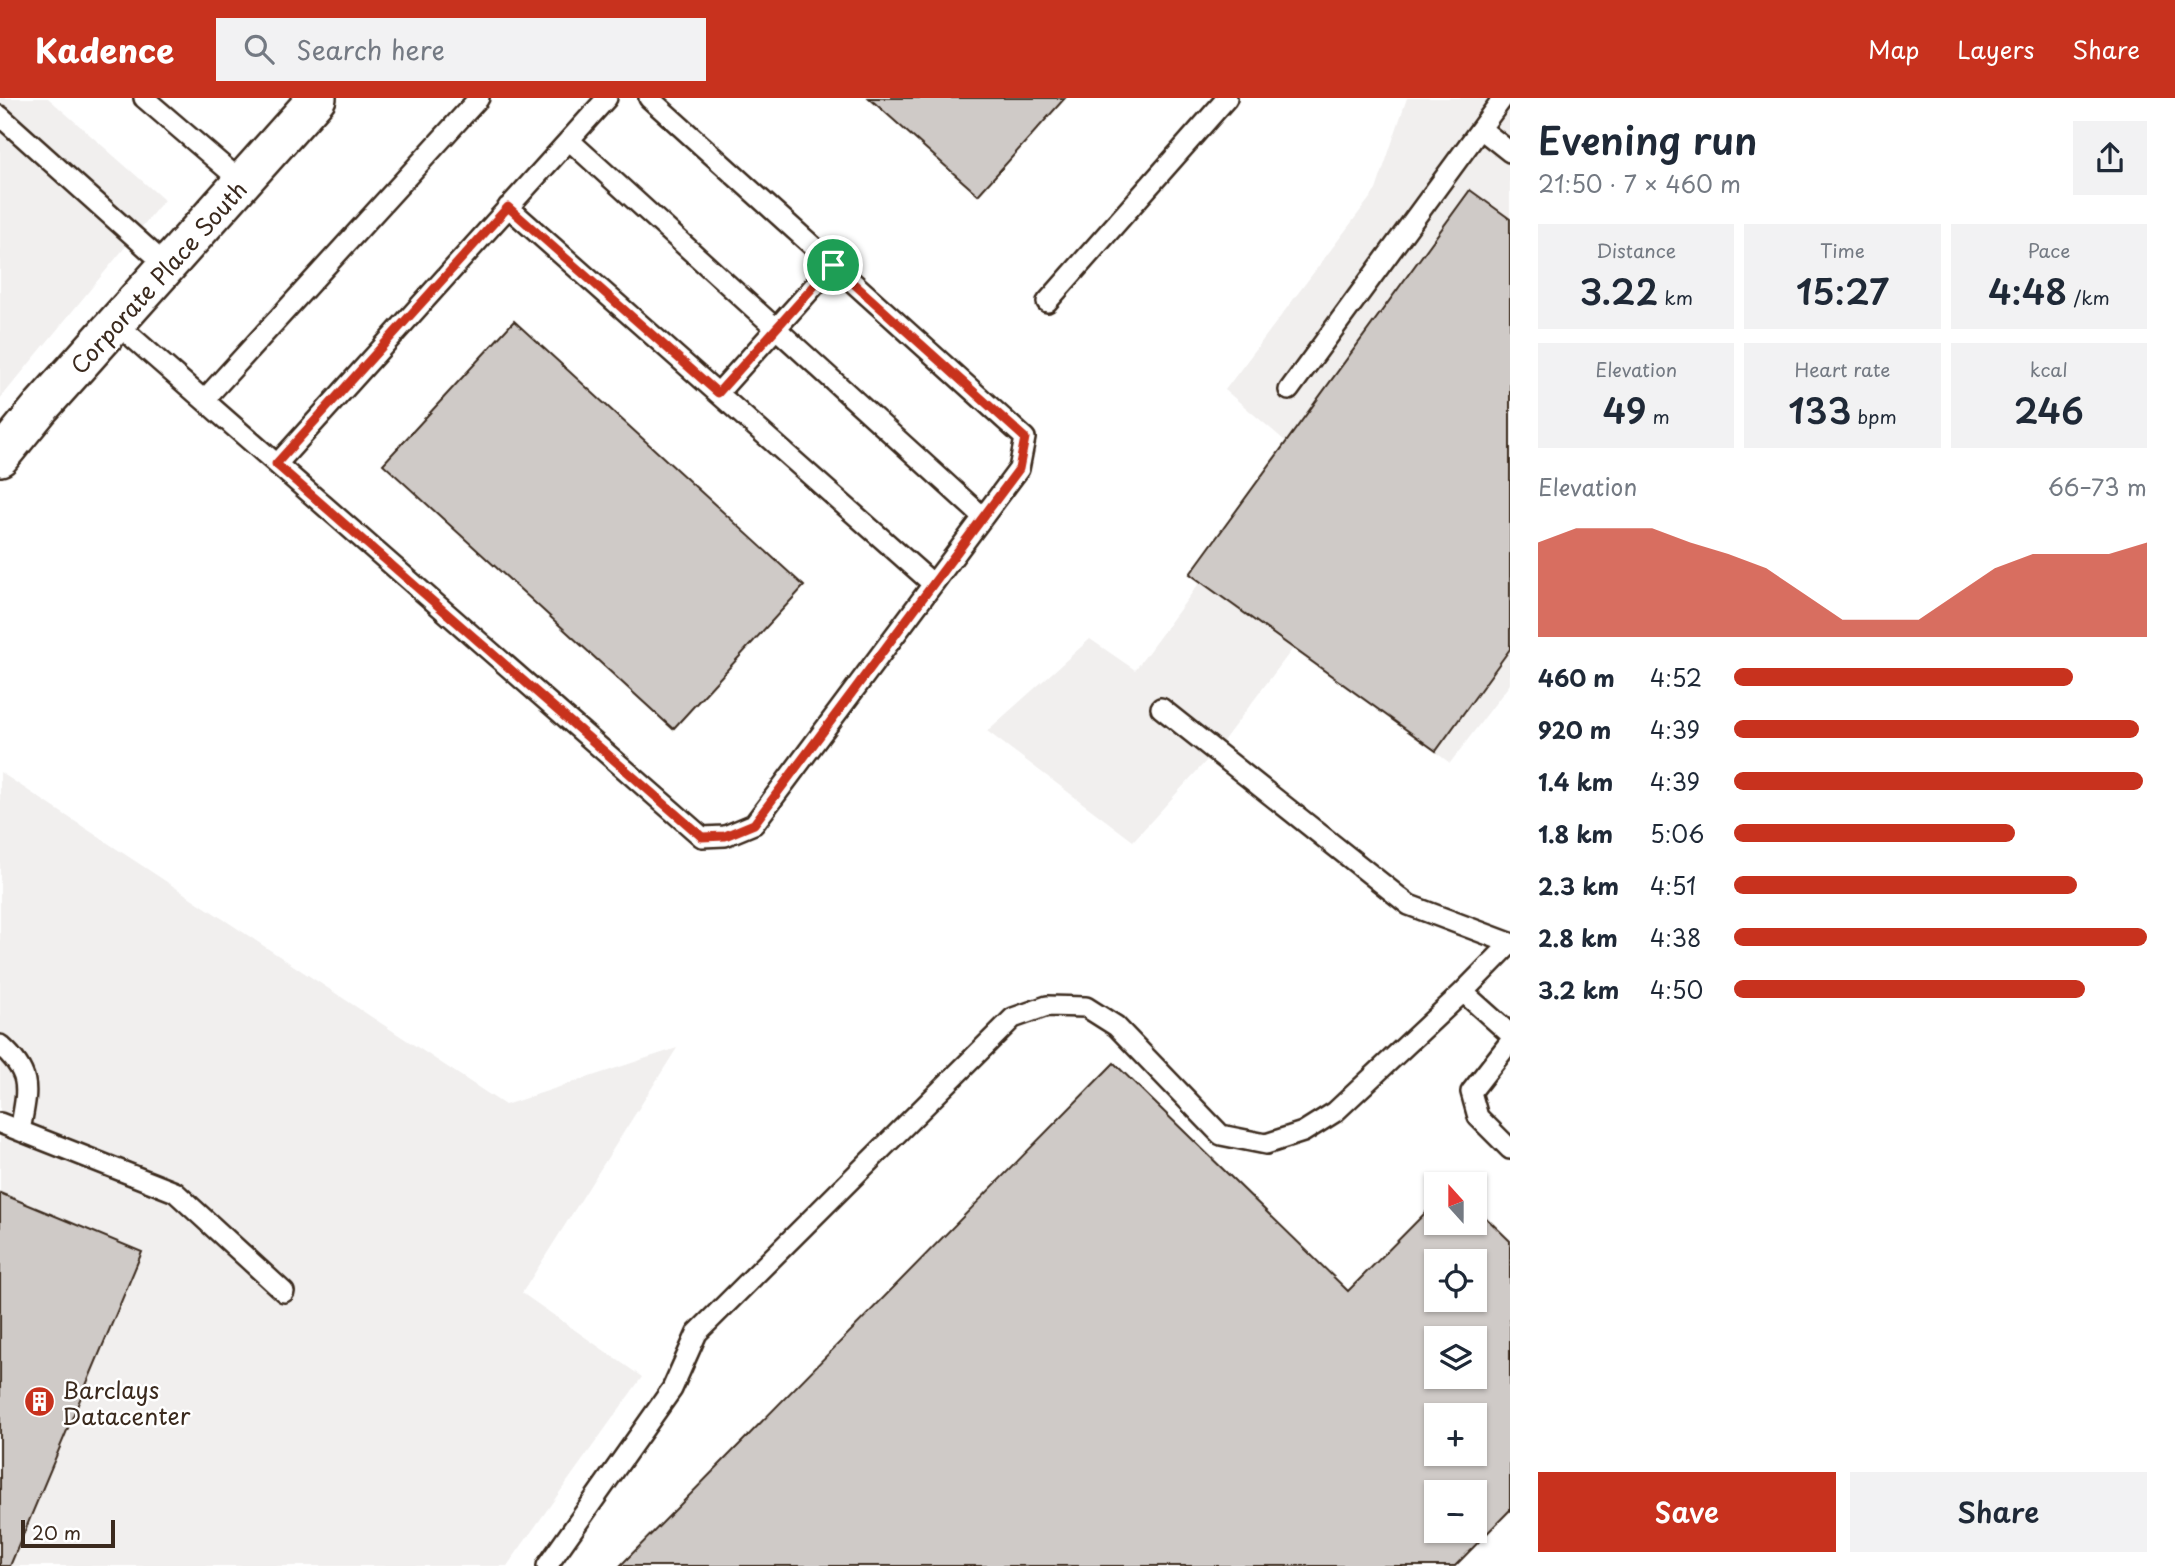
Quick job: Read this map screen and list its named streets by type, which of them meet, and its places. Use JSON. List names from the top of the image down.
{
  "streets": {
    "street": ["Corporate Place South"]
  },
  "places": {
    "building": ["Barclays Datacenter"]
  },
  "scale_bar": "20 m",
  "north": "top",
  "page": {
    "header": "Kadence",
    "search": "Search here",
    "nav": ["Map", "Layers", "Share"],
    "heading": ["Evening run", "21:50 · 7 × 460 m"],
    "stats": [
      ["Distance", "3.22 km"],
      ["Time", "15:27"],
      ["Pace", "4:48 /km"],
      ["Elevation", "49 m"],
      ["Heart rate", "133 bpm"],
      ["kcal", "246"]
    ],
    "chart": ["Elevation", "66–73 m"],
    "list": [
      {
        "name": "460 m",
        "note": "4:52"
      },
      {
        "name": "920 m",
        "note": "4:39"
      },
      {
        "name": "1.4 km",
        "note": "4:39"
      },
      {
        "name": "1.8 km",
        "note": "5:06"
      },
      {
        "name": "2.3 km",
        "note": "4:51"
      },
      {
        "name": "2.8 km",
        "note": "4:38"
      },
      {
        "name": "3.2 km",
        "note": "4:50"
      }
    ],
    "map_buttons": ["+", "−"],
    "buttons": ["Save", "Share"],
    "scale": "20 m"
  }
}
